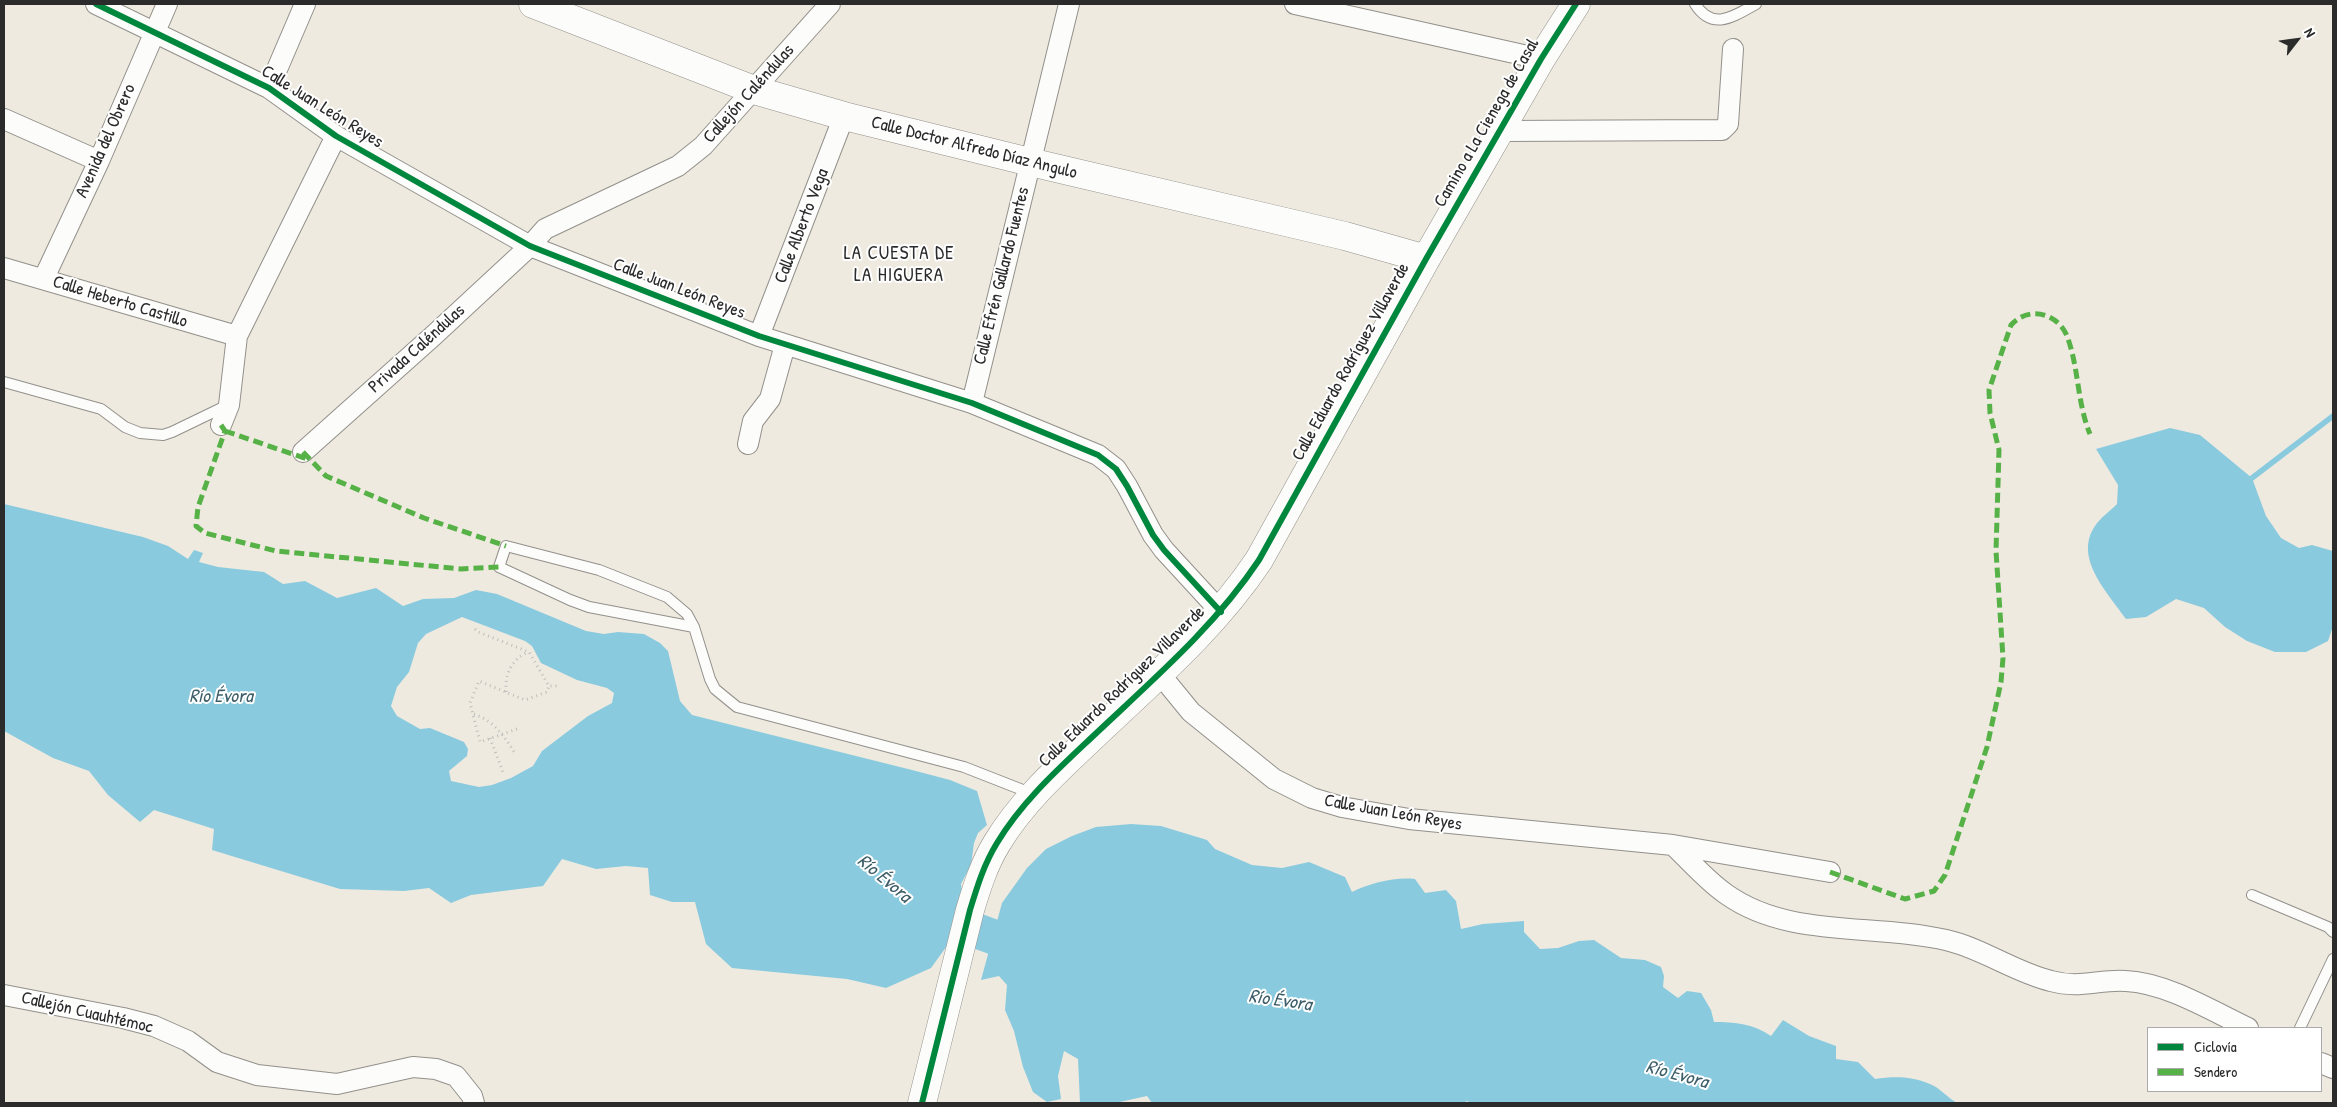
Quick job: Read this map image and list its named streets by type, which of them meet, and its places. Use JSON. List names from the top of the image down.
{
  "streets": {
    "street": [
      "Callejón Caléndulas",
      "Calle Juan León Reyes",
      "Camino a La Cienega de Casal",
      "Avenida del Obrero",
      "Calle Doctor Alfredo Díaz Angulo",
      "Calle Alberto Vega",
      "Calle Efrén Gallardo Fuentes",
      "Calle Heberto Castillo",
      "Privada Caléndulas",
      "Calle Eduardo Rodríguez Villaverde",
      "Callejón Cuauhtémoc"
    ]
  },
  "crossings": [
    ["Callejón Caléndulas", "Calle Juan León Reyes"],
    ["Callejón Caléndulas", "Calle Doctor Alfredo Díaz Angulo"],
    ["Callejón Caléndulas", "Privada Caléndulas"],
    ["Calle Juan León Reyes", "Avenida del Obrero"],
    ["Calle Juan León Reyes", "Calle Alberto Vega"],
    ["Calle Juan León Reyes", "Calle Efrén Gallardo Fuentes"],
    ["Calle Juan León Reyes", "Privada Caléndulas"],
    ["Calle Juan León Reyes", "Calle Eduardo Rodríguez Villaverde"],
    ["Camino a La Cienega de Casal", "Calle Doctor Alfredo Díaz Angulo"],
    ["Camino a La Cienega de Casal", "Calle Eduardo Rodríguez Villaverde"],
    ["Avenida del Obrero", "Calle Heberto Castillo"],
    ["Calle Doctor Alfredo Díaz Angulo", "Calle Alberto Vega"],
    ["Calle Doctor Alfredo Díaz Angulo", "Calle Efrén Gallardo Fuentes"],
    ["Calle Doctor Alfredo Díaz Angulo", "Calle Eduardo Rodríguez Villaverde"]
  ],
  "districts": ["LA CUESTA DE LA HIGUERA"],
  "water": ["Río Évora"],
  "legend": ["Ciclovía", "Sendero"],
  "north": "top right"
}
